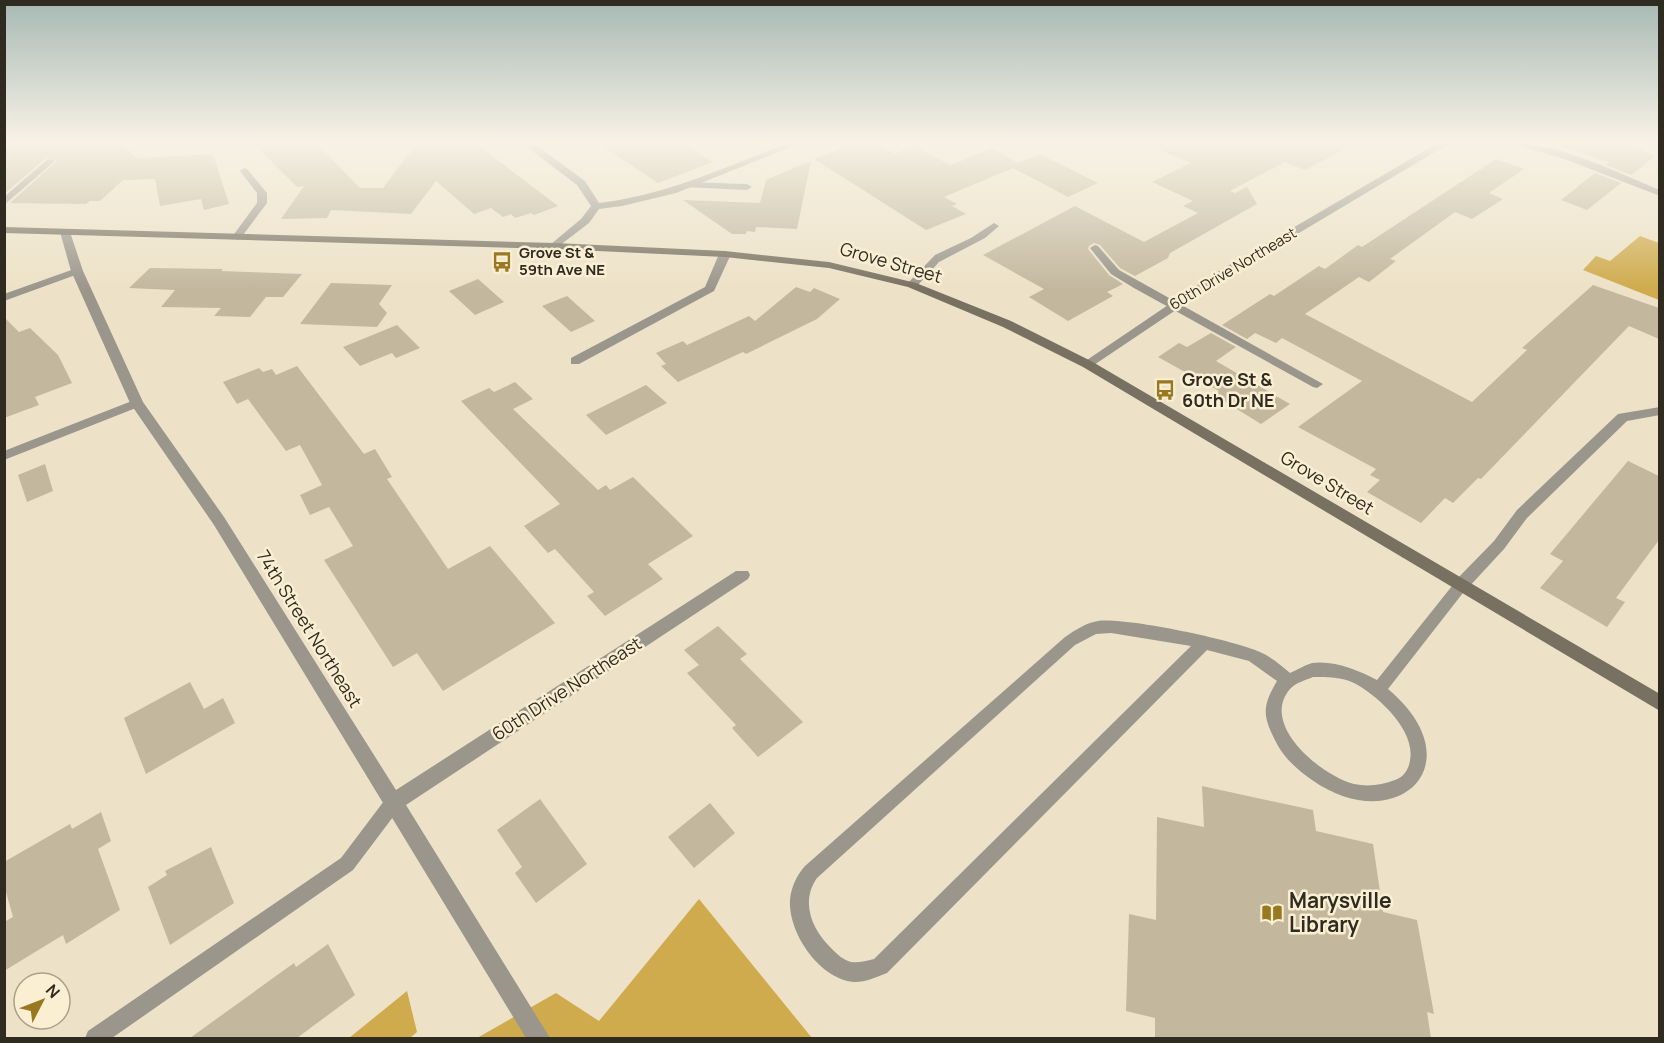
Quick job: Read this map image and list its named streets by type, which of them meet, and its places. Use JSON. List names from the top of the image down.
{
  "streets": {
    "street": ["Grove Street", "60th Drive Northeast", "74th Street Northeast"]
  },
  "crossings": [
    ["Grove Street", "60th Drive Northeast"],
    ["Grove Street", "74th Street Northeast"],
    ["60th Drive Northeast", "74th Street Northeast"]
  ],
  "places": {
    "bus stop": ["Grove St & 59th Ave NE", "Grove St & 60th Dr NE"],
    "library": ["Marysville Library"]
  },
  "north": "top right"
}
